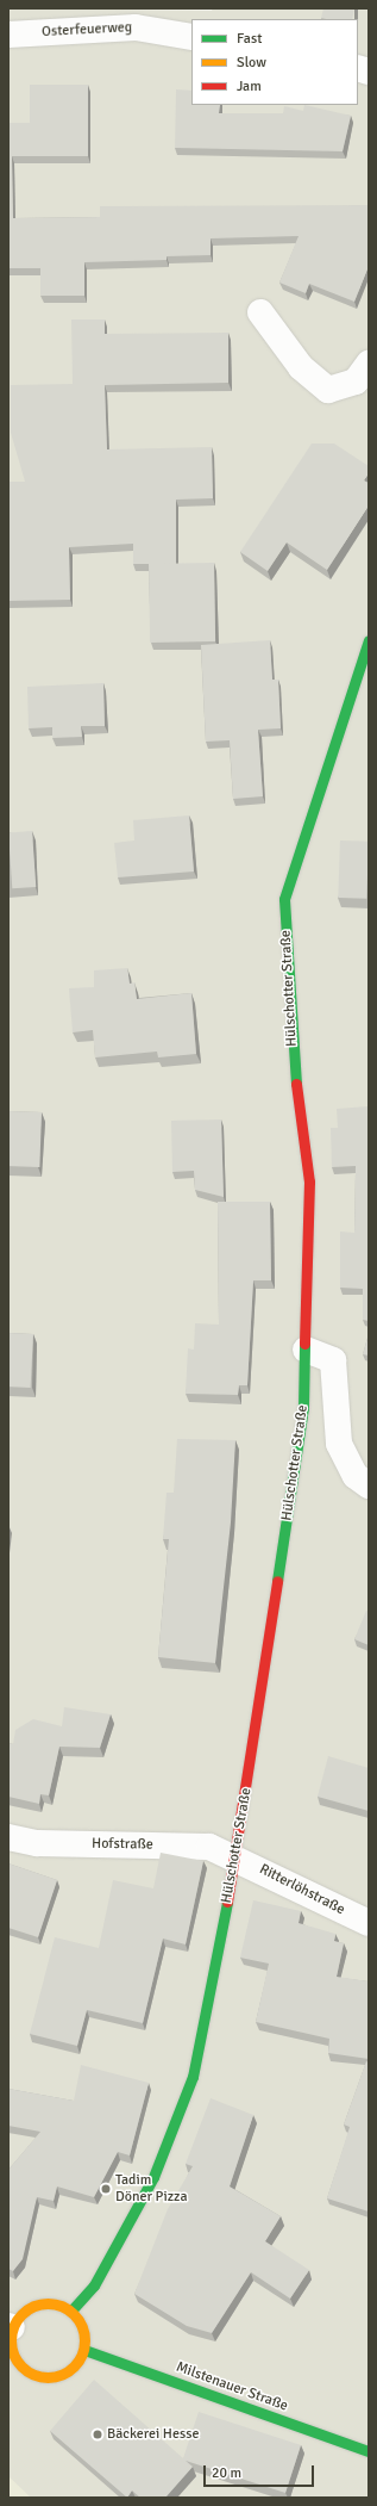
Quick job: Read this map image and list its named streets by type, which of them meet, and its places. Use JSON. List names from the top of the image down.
{
  "streets": {
    "street": [
      "Osterfeuerweg",
      "Hülschotter Straße",
      "Hofstraße",
      "Ritterlöhstraße",
      "Milstenauer Straße"
    ]
  },
  "crossings": [
    ["Hülschotter Straße", "Hofstraße"],
    ["Hülschotter Straße", "Ritterlöhstraße"],
    ["Hülschotter Straße", "Milstenauer Straße"],
    ["Hofstraße", "Ritterlöhstraße"]
  ],
  "places": ["Tadim Döner Pizza", "Bäckerei Hesse"],
  "legend": ["Fast", "Slow", "Jam"],
  "scale_bar": "20 m"
}
